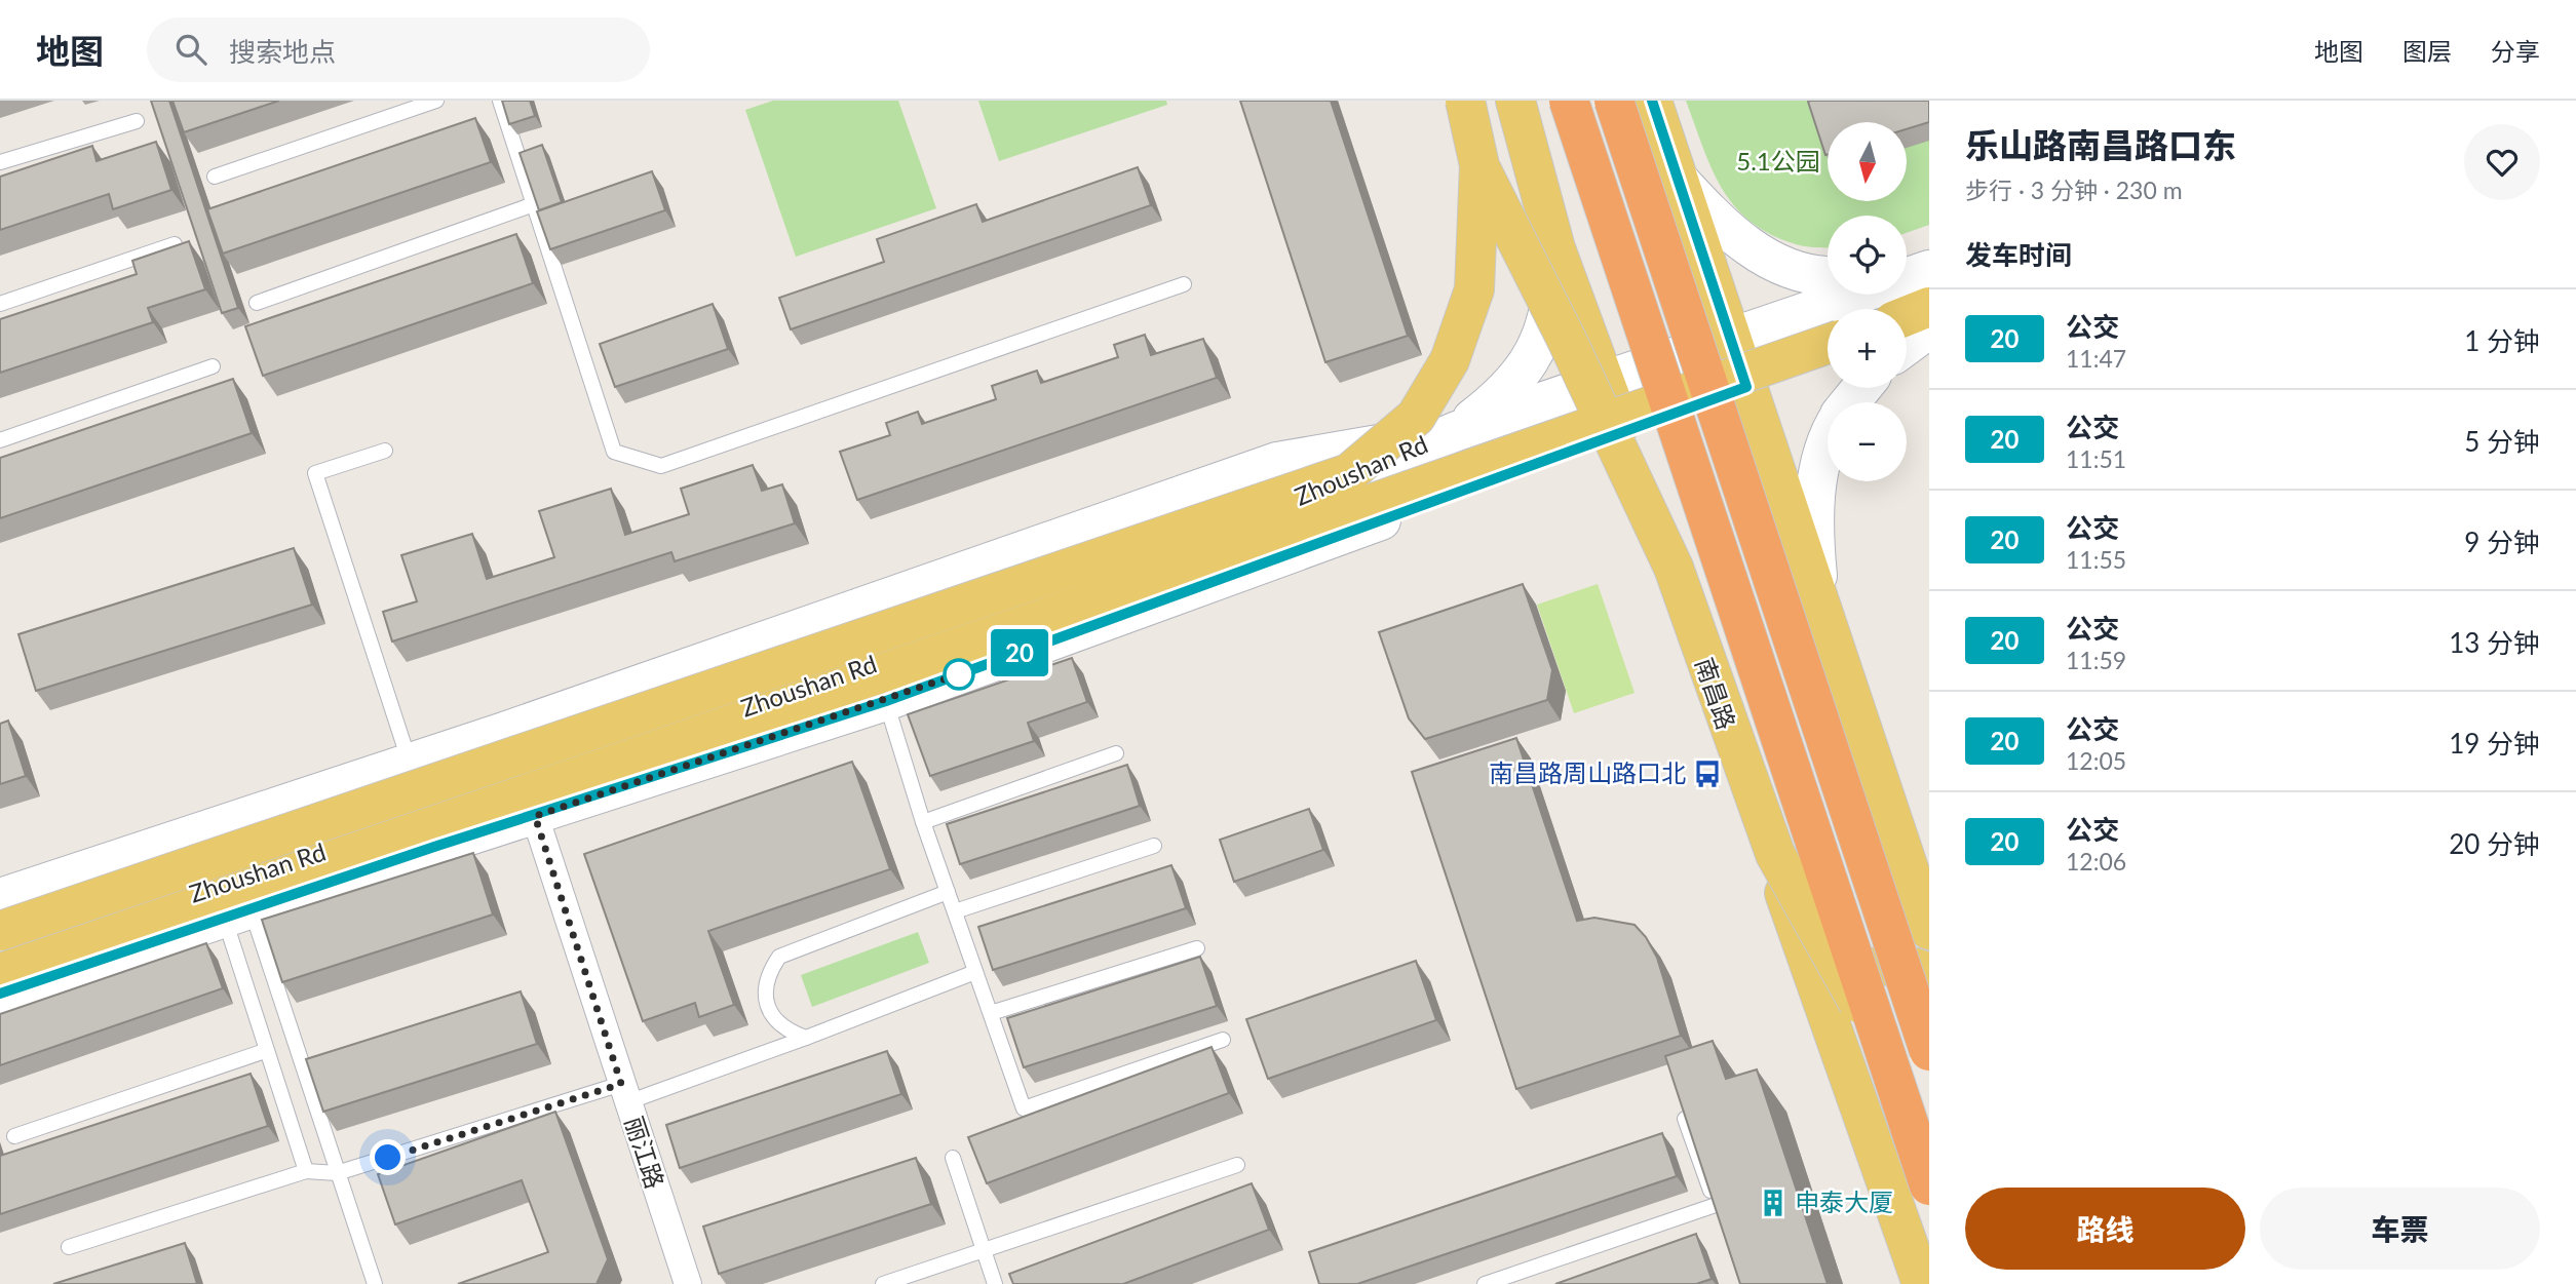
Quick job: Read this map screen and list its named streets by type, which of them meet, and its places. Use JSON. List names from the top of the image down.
{
  "streets": {
    "highway": ["南昌路"],
    "main road": ["Zhoushan Rd"],
    "street": ["丽江路"]
  },
  "crossings": [
    ["Zhoushan Rd", "南昌路"],
    ["Zhoushan Rd", "丽江路"]
  ],
  "parks": ["5.1公园"],
  "places": {
    "bus stop": ["南昌路周山路口北"],
    "building": ["申泰大厦"]
  },
  "lines": ["bus line 20"],
  "north": "bottom",
  "page": {
    "header": "地图",
    "search": "搜索地点",
    "nav": ["地图", "图层", "分享"],
    "on_map": "20",
    "heading": [
      ["乐山路南昌路口东", "步行 · 3 分钟 · 230 m"],
      "发车时间"
    ],
    "map_buttons": ["+", "−"],
    "list": [
      {
        "mark": "20",
        "name": "公交",
        "note": "11:47",
        "value": "1 分钟"
      },
      {
        "mark": "20",
        "name": "公交",
        "note": "11:51",
        "value": "5 分钟"
      },
      {
        "mark": "20",
        "name": "公交",
        "note": "11:55",
        "value": "9 分钟"
      },
      {
        "mark": "20",
        "name": "公交",
        "note": "11:59",
        "value": "13 分钟"
      },
      {
        "mark": "20",
        "name": "公交",
        "note": "12:05",
        "value": "19 分钟"
      },
      {
        "mark": "20",
        "name": "公交",
        "note": "12:06",
        "value": "20 分钟"
      }
    ],
    "buttons": ["路线", "车票"]
  }
}
